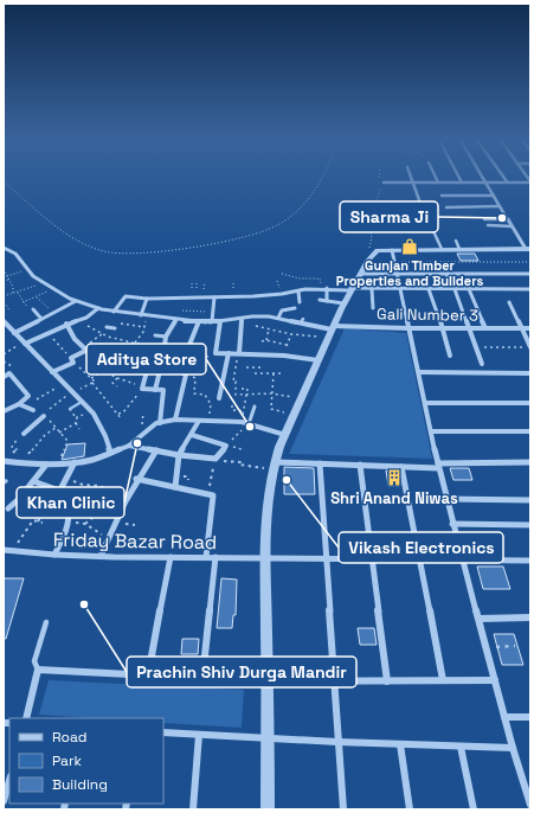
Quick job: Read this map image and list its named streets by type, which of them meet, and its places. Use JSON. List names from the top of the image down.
{
  "streets": {
    "street": ["Gali Number 3", "Friday Bazar Road"]
  },
  "places": {
    "other": [
      "Sharma Ji",
      "Aditya Store",
      "Khan Clinic",
      "Vikash Electronics",
      "Prachin Shiv Durga Mandir"
    ],
    "shop": ["Gunjan Timber Properties and Builders"],
    "building": ["Shri Anand Niwas"]
  },
  "legend": ["Road", "Park", "Building"]
}
